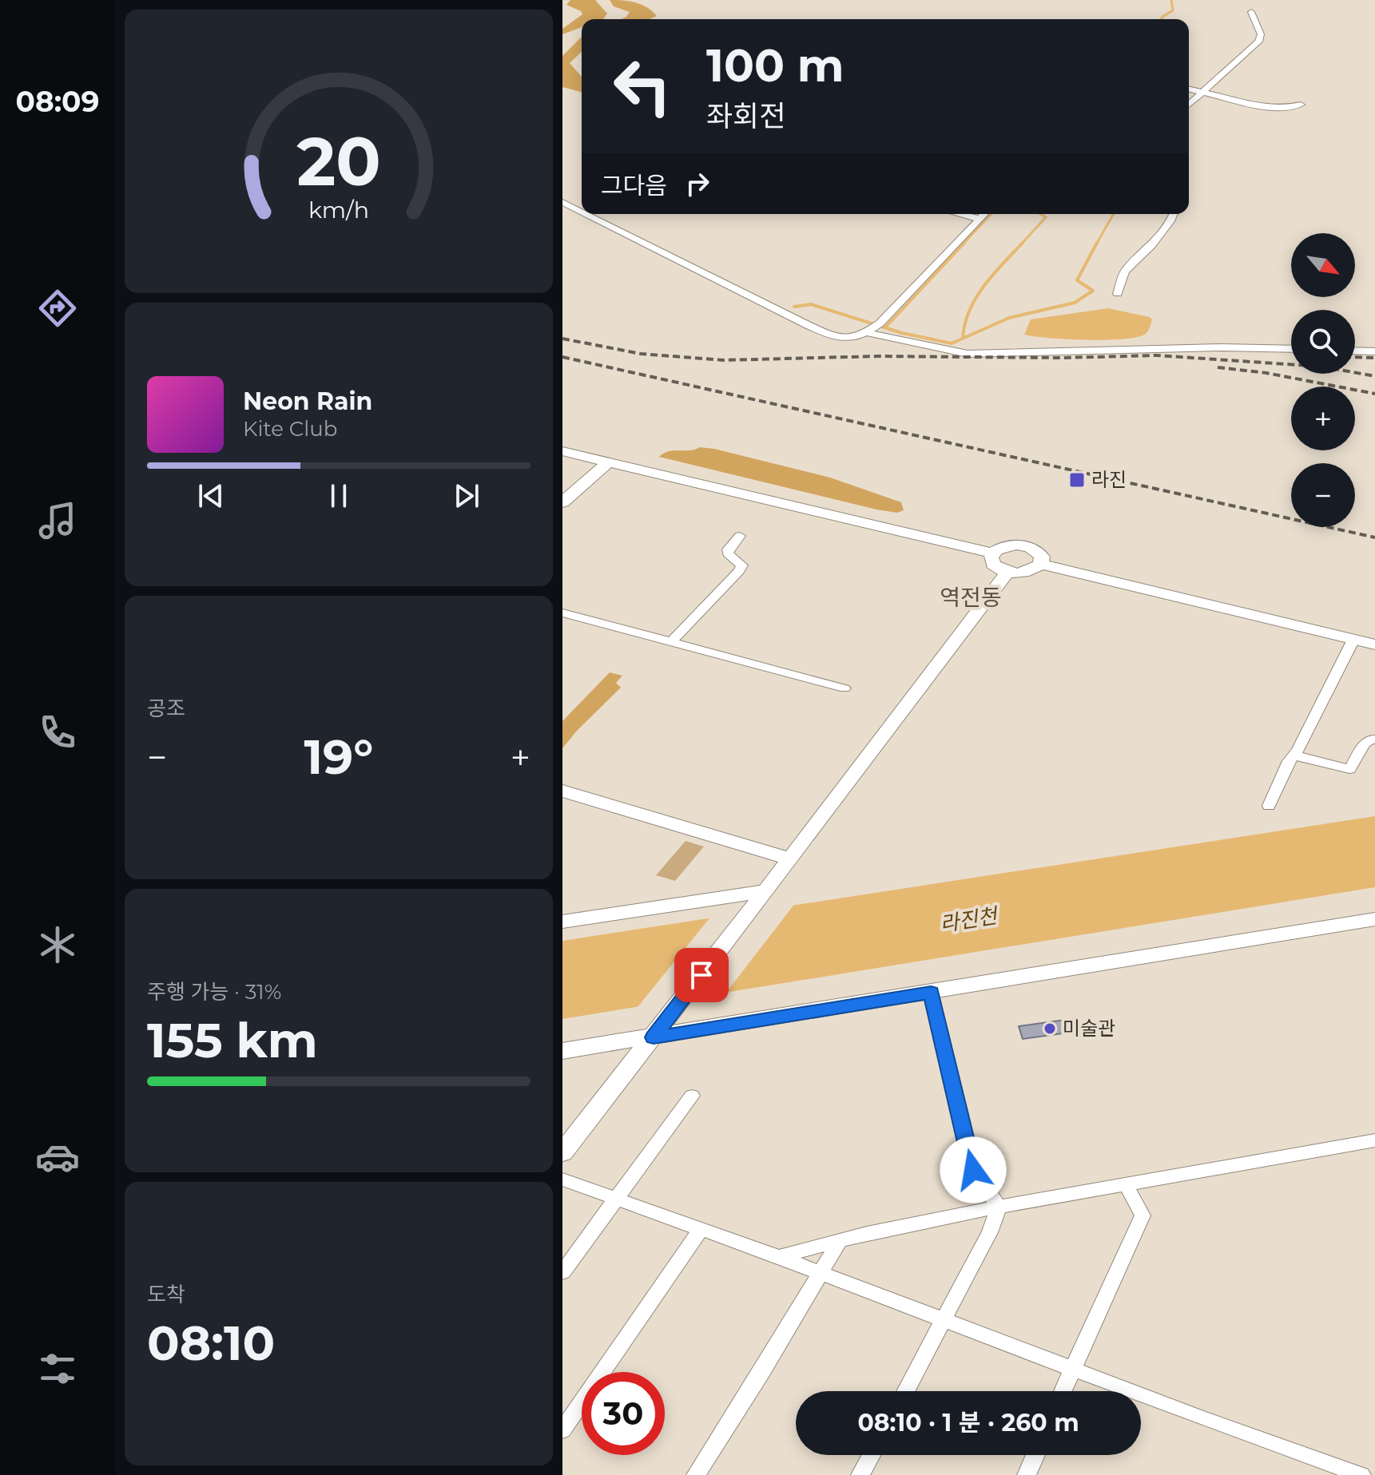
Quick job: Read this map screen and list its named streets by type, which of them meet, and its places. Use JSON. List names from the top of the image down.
{
  "districts": ["역전동"],
  "water": ["라진천"],
  "places": {
    "transit": ["라진"],
    "other": ["미술관"]
  },
  "north": "bottom right",
  "page": {
    "tabs": "08:09",
    "turn": ["100 m", "좌회전"],
    "then": "그다음",
    "map_buttons": ["+", "−"],
    "song": ["Neon Rain", "Kite Club"],
    "tile": [
      "공조",
      ["주행 가능 · 31%", "155 km"],
      ["도착", "08:10"]
    ],
    "heat": ["−", "19°", "+"],
    "limit": "30",
    "trip": "08:10 · 1 분 · 260 m",
    "gauge": ["20", "km/h"]
  }
}
